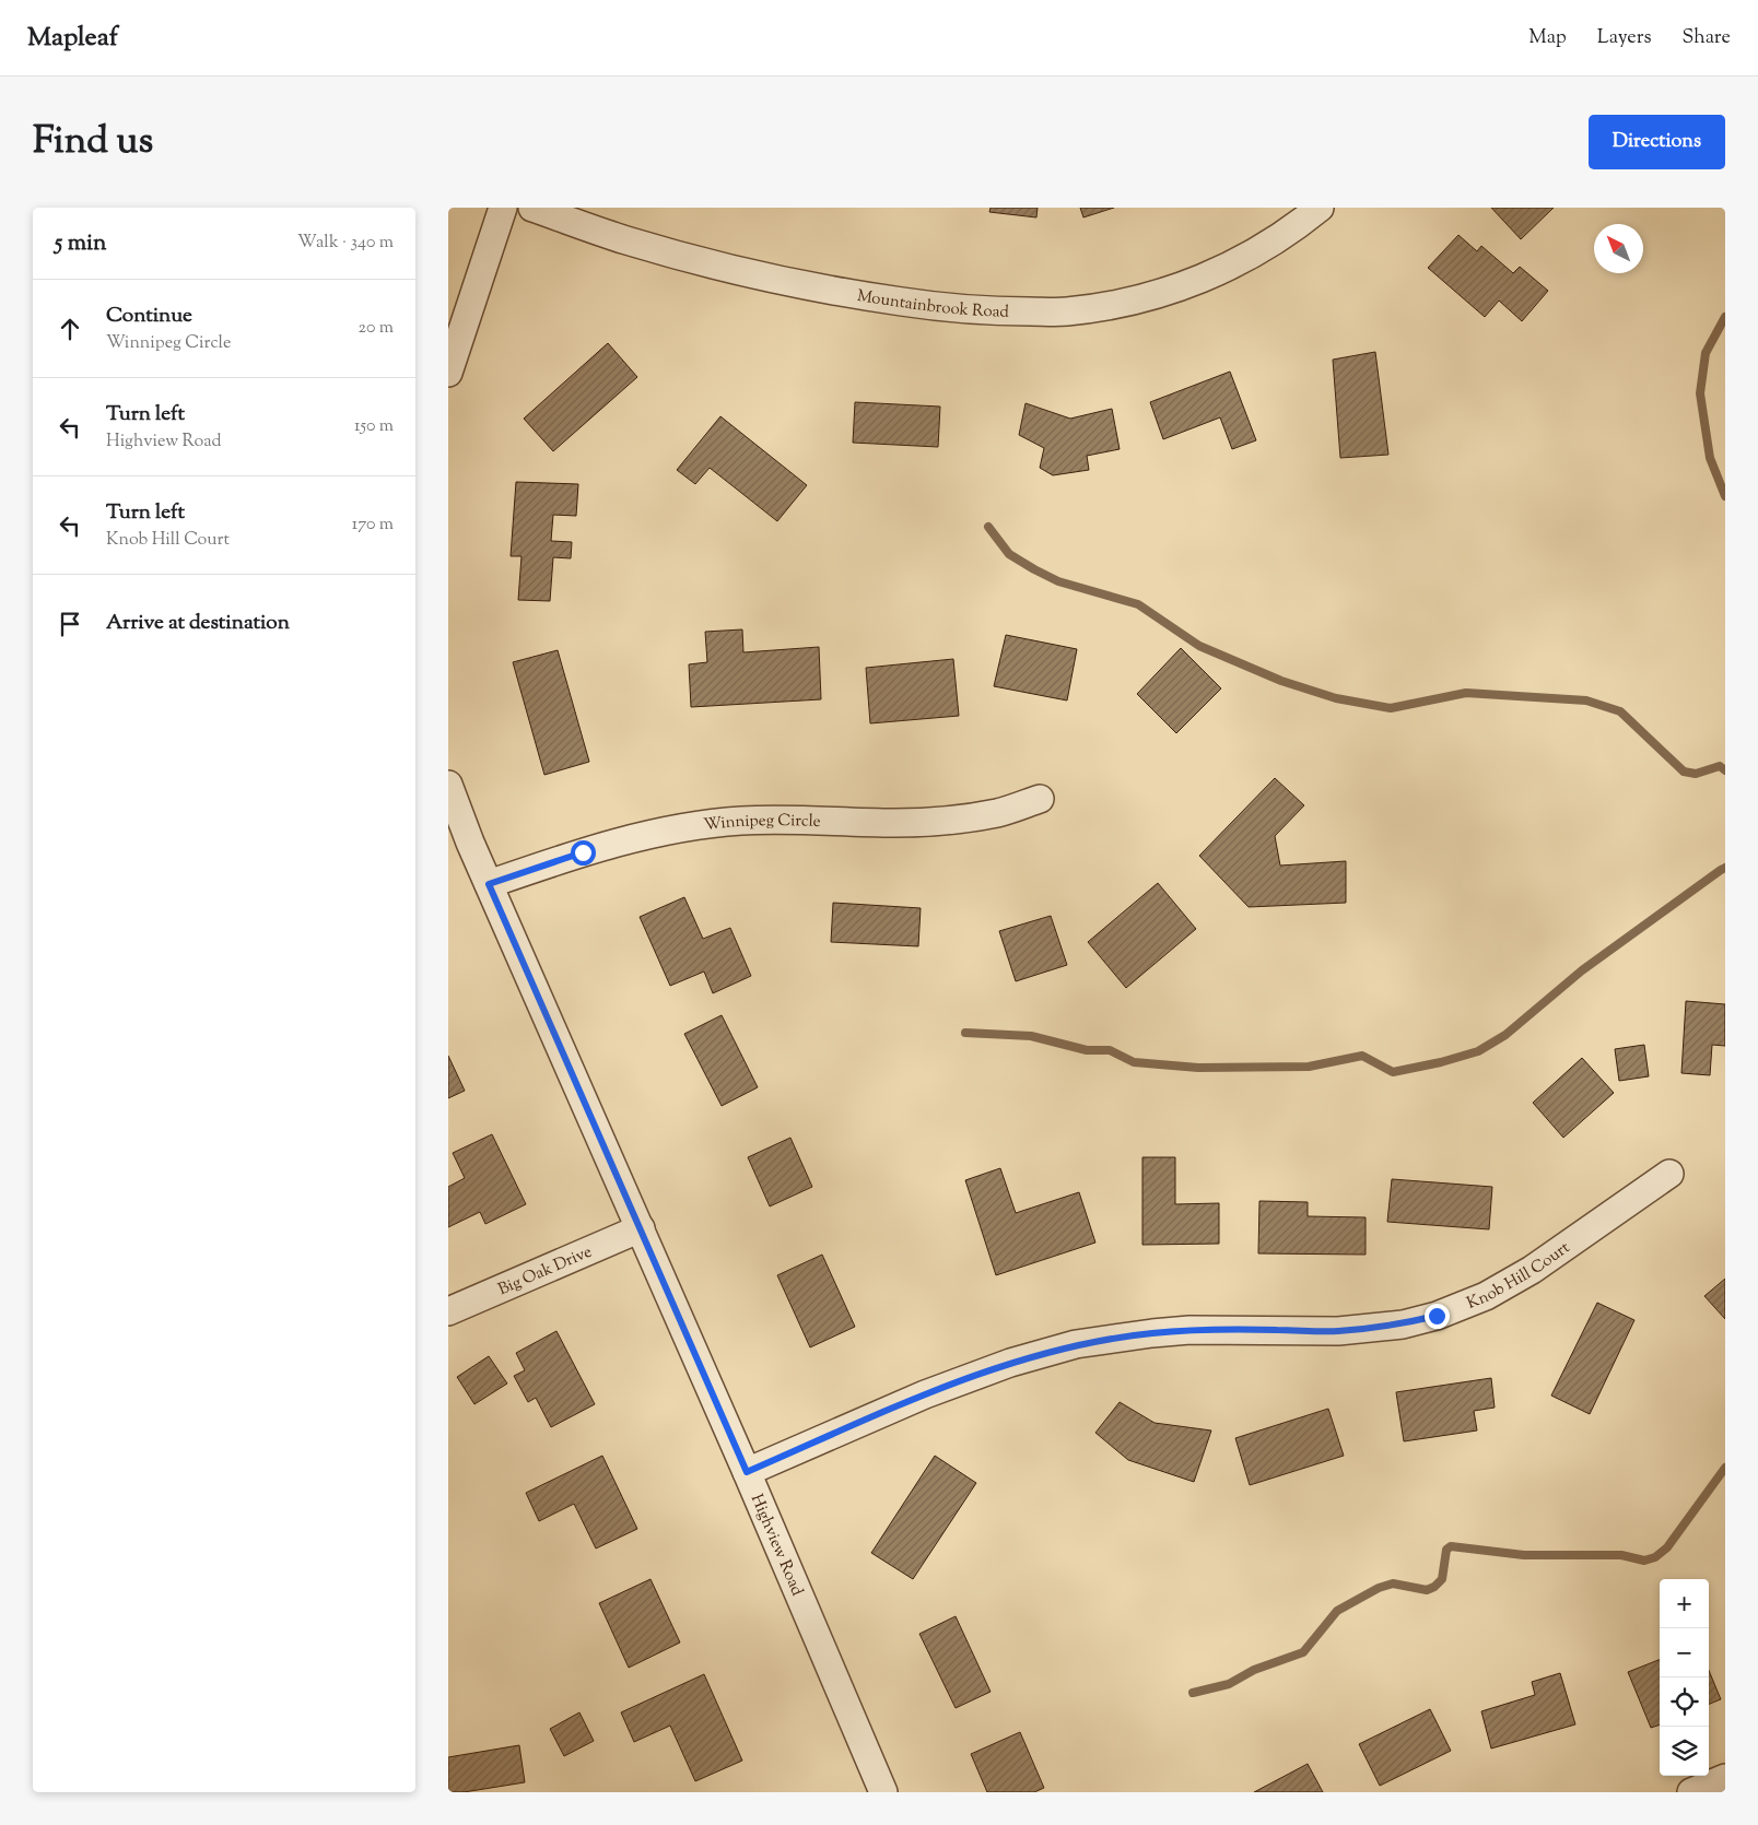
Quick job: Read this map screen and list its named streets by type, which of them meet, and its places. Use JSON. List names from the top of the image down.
{
  "streets": {
    "street": [
      "Mountainbrook Road",
      "Winnipeg Circle",
      "Big Oak Drive",
      "Knob Hill Court",
      "Highview Road"
    ]
  },
  "crossings": [
    ["Winnipeg Circle", "Highview Road"],
    ["Big Oak Drive", "Highview Road"],
    ["Knob Hill Court", "Highview Road"]
  ],
  "north": "top left",
  "page": {
    "header": "Mapleaf",
    "nav": ["Map", "Layers", "Share"],
    "title": "Find us",
    "buttons": "Directions",
    "heading": ["5 min", "Walk · 340 m"],
    "list": [
      ["Continue", "Winnipeg Circle", "20 m"],
      ["Turn left", "Highview Road", "150 m"],
      ["Turn left", "Knob Hill Court", "170 m"],
      "Arrive at destination"
    ],
    "map_buttons": ["+", "−"]
  }
}
